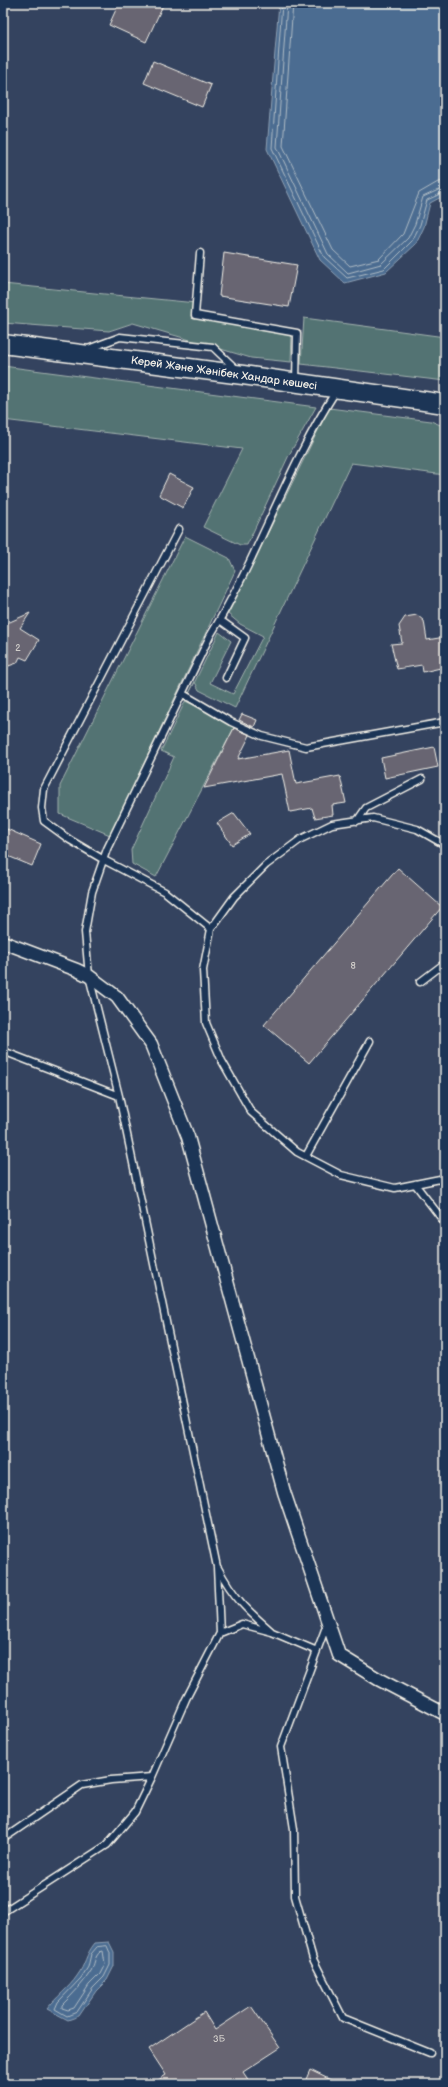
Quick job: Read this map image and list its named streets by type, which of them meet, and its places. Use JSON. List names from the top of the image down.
{
  "streets": {
    "main road": ["Керей Және Жәнібек Хандар көшесі"]
  },
  "house_numbers": ["2", "8", "3Б"]
}
